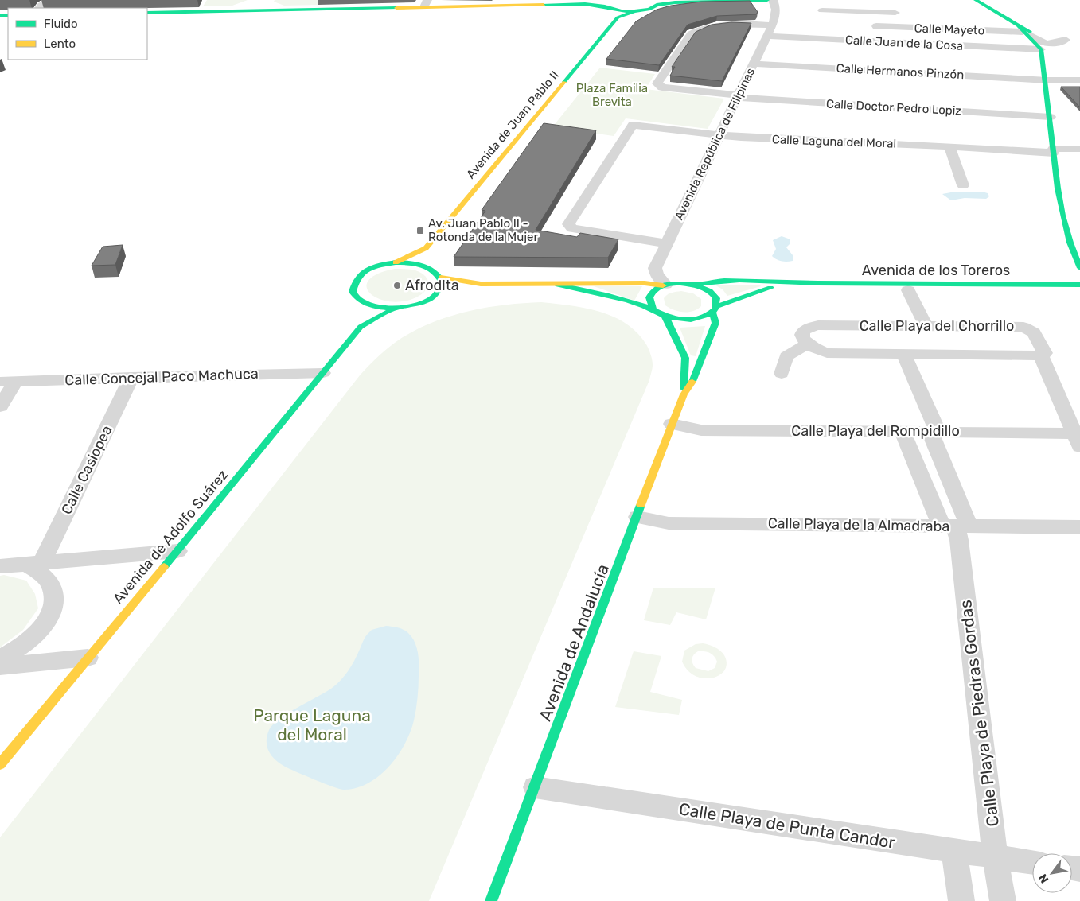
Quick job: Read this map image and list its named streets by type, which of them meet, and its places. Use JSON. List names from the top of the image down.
{
  "streets": {
    "street": [
      "Calle Mayeto",
      "Calle Juan de la Cosa",
      "Calle Hermanos Pinzón",
      "Calle Doctor Pedro Lopiz",
      "Avenida de Juan Pablo II",
      "Calle Laguna del Moral",
      "Avenida República de Filipinas",
      "Avenida de los Toreros",
      "Calle Playa del Chorrillo",
      "Calle Concejal Paco Machuca",
      "Calle Playa del Rompidillo",
      "Calle Casiopea",
      "Calle Playa de la Almadraba",
      "Avenida de Adolfo Suárez",
      "Avenida de Andalucía",
      "Calle Playa de Piedras Gordas",
      "Calle Playa de Punta Candor"
    ]
  },
  "crossings": [
    ["Calle Juan de la Cosa", "Calle Doctor Pedro Lopiz"],
    ["Calle Juan de la Cosa", "Avenida República de Filipinas"],
    ["Calle Hermanos Pinzón", "Avenida República de Filipinas"],
    ["Calle Doctor Pedro Lopiz", "Avenida República de Filipinas"],
    ["Calle Laguna del Moral", "Avenida República de Filipinas"],
    ["Avenida de los Toreros", "Avenida de Andalucía"],
    ["Calle Concejal Paco Machuca", "Calle Casiopea"],
    ["Calle Concejal Paco Machuca", "Avenida de Adolfo Suárez"],
    ["Calle Playa del Rompidillo", "Avenida de Andalucía"],
    ["Calle Playa de la Almadraba", "Avenida de Andalucía"],
    ["Calle Playa de la Almadraba", "Calle Playa de Piedras Gordas"],
    ["Avenida de Andalucía", "Calle Playa de Punta Candor"],
    ["Calle Playa de Piedras Gordas", "Calle Playa de Punta Candor"]
  ],
  "parks": ["Plaza Familia Brevita", "Parque Laguna del Moral"],
  "places": {
    "transit": ["Av. Juan Pablo II - Rotonda de la Mujer"],
    "other": ["Afrodita"]
  },
  "legend": ["Fluido", "Lento"],
  "north": "bottom left"
}
